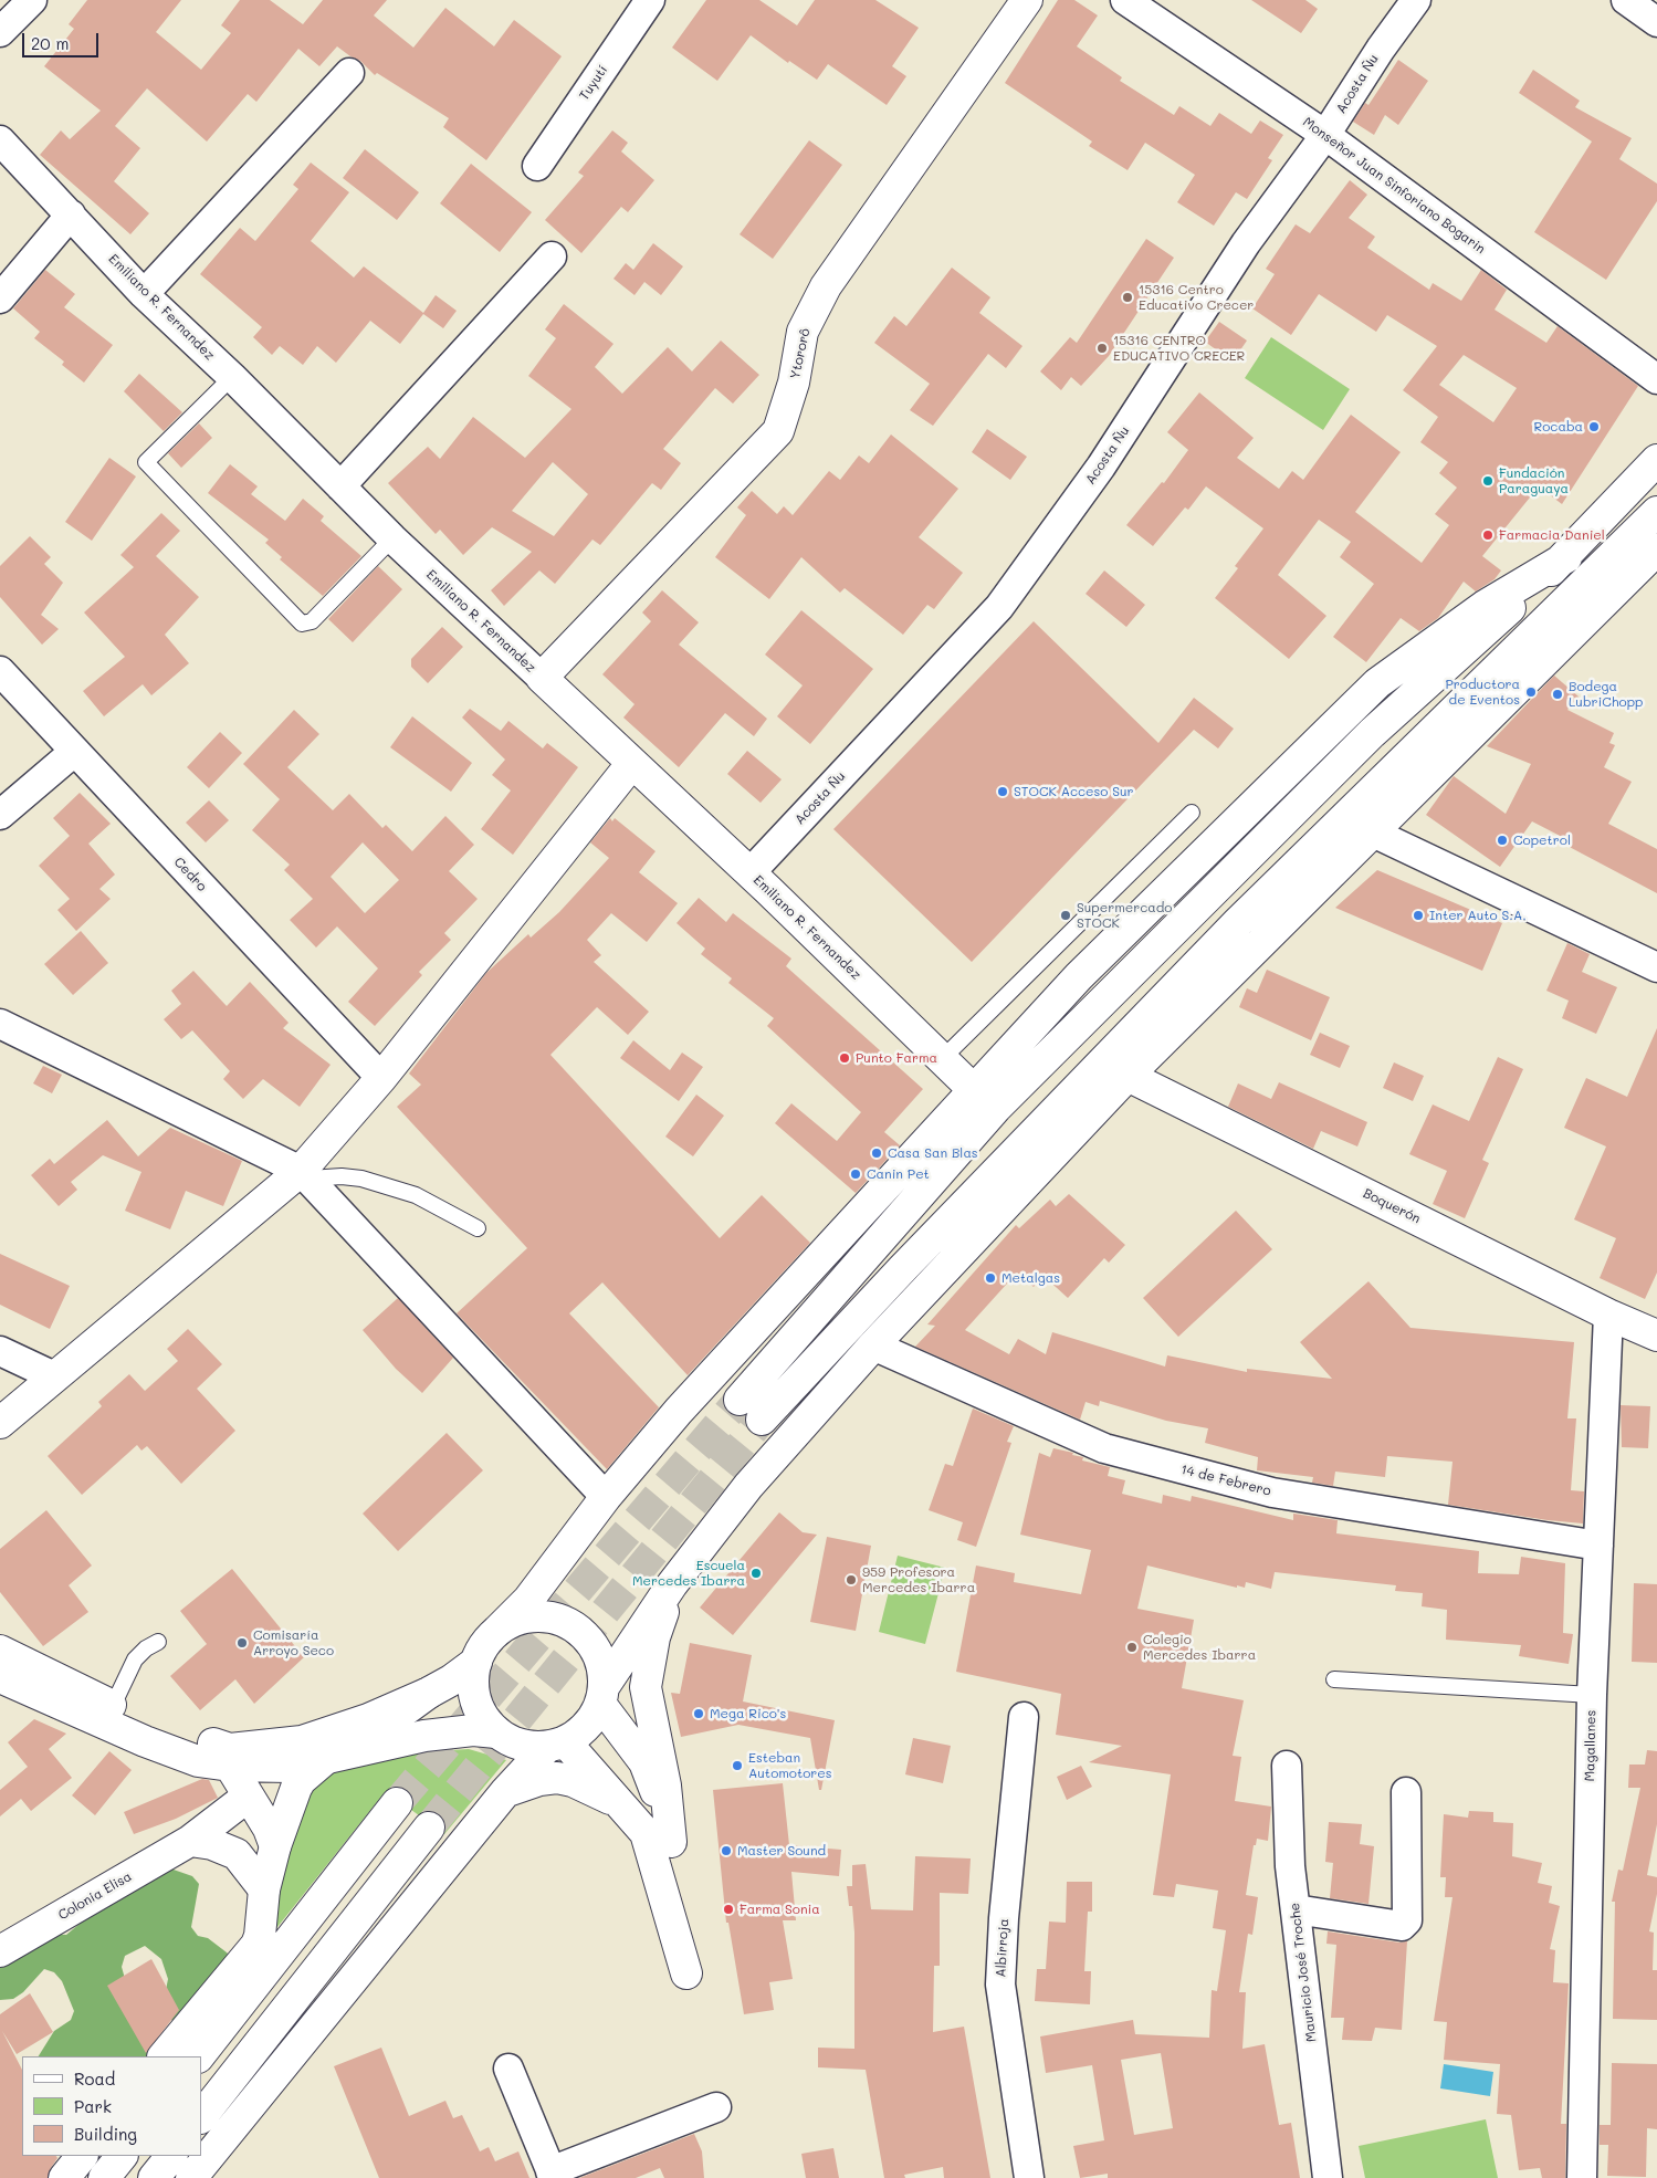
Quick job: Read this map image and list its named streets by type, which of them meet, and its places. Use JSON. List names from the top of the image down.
{
  "streets": {
    "main road": [
      "Emiliano R. Fernandez",
      "Ytororô",
      "Boquerón",
      "Colonia Elisa"
    ],
    "street": [
      "Tuyutí",
      "Acosta Ñu",
      "Monseñor Juan Sinforiano Bogarin",
      "Cedro",
      "14 de Febrero",
      "Magallanes",
      "Albirroja",
      "Mauricio José Troche"
    ]
  },
  "crossings": [
    ["Acosta Ñu", "Monseñor Juan Sinforiano Bogarin"],
    ["Acosta Ñu", "Emiliano R. Fernandez"],
    ["Emiliano R. Fernandez", "Ytororô"],
    ["Boquerón", "Magallanes"],
    ["14 de Febrero", "Magallanes"]
  ],
  "places": [
    "15316 Centro Educativo Crecer",
    "15316 CENTRO EDUCATIVO CRECER",
    "Rocaba",
    "Fundación Paraguaya",
    "Farmacia Daniel",
    "Productora de Eventos",
    "Bodega LubriChopp",
    "STOCK Acceso Sur",
    "Copetrol",
    "Supermercado STOCK",
    "Inter Auto S.A.",
    "Punto Farma",
    "Casa San Blas",
    "Canin Pet",
    "Metalgas",
    "Escuela Mercedes Ibarra",
    "959 Profesora Mercedes Ibarra",
    "Comisaría Arroyo Seco",
    "Colegio Mercedes Ibarra",
    "Mega Rico's",
    "Esteban Automotores",
    "Master Sound",
    "Farma Sonia"
  ],
  "legend": ["Road", "Park", "Building"],
  "scale_bar": "20 m"
}
